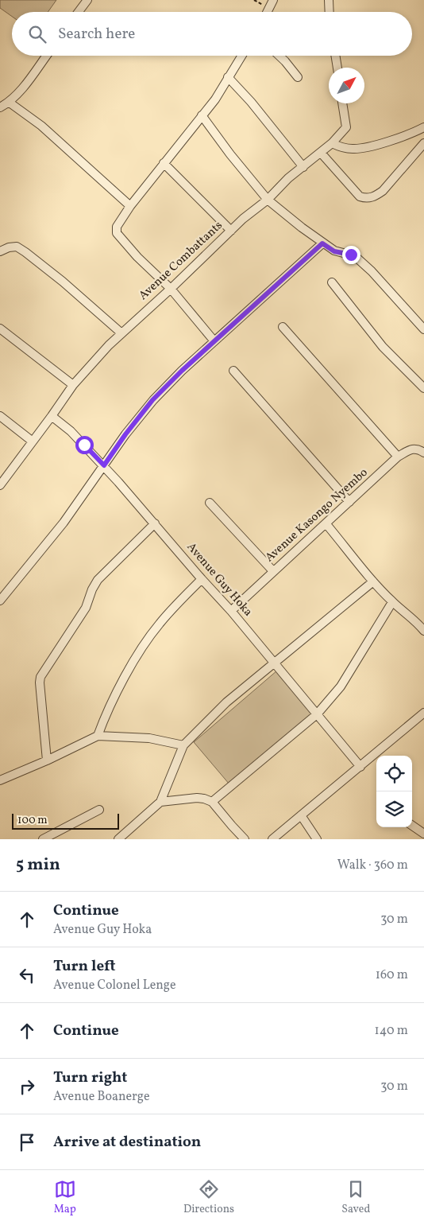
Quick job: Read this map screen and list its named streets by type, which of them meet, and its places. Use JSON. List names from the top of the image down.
{
  "streets": {
    "street": ["Avenue Combattants", "Avenue Kasongo Nyembo", "Avenue Guy Hoka"]
  },
  "crossings": [
    ["Avenue Combattants", "Avenue Guy Hoka"],
    ["Avenue Kasongo Nyembo", "Avenue Guy Hoka"]
  ],
  "scale_bar": "100 m",
  "north": "top right",
  "page": {
    "search": "Search here",
    "scale": "100 m",
    "heading": ["5 min", "Walk · 360 m"],
    "list": [
      ["Continue", "Avenue Guy Hoka", "30 m"],
      ["Turn left", "Avenue Colonel Lenge", "160 m"],
      ["Continue", "140 m"],
      ["Turn right", "Avenue Boanerge", "30 m"],
      "Arrive at destination"
    ],
    "nav": ["Map", "Directions", "Saved"]
  }
}
